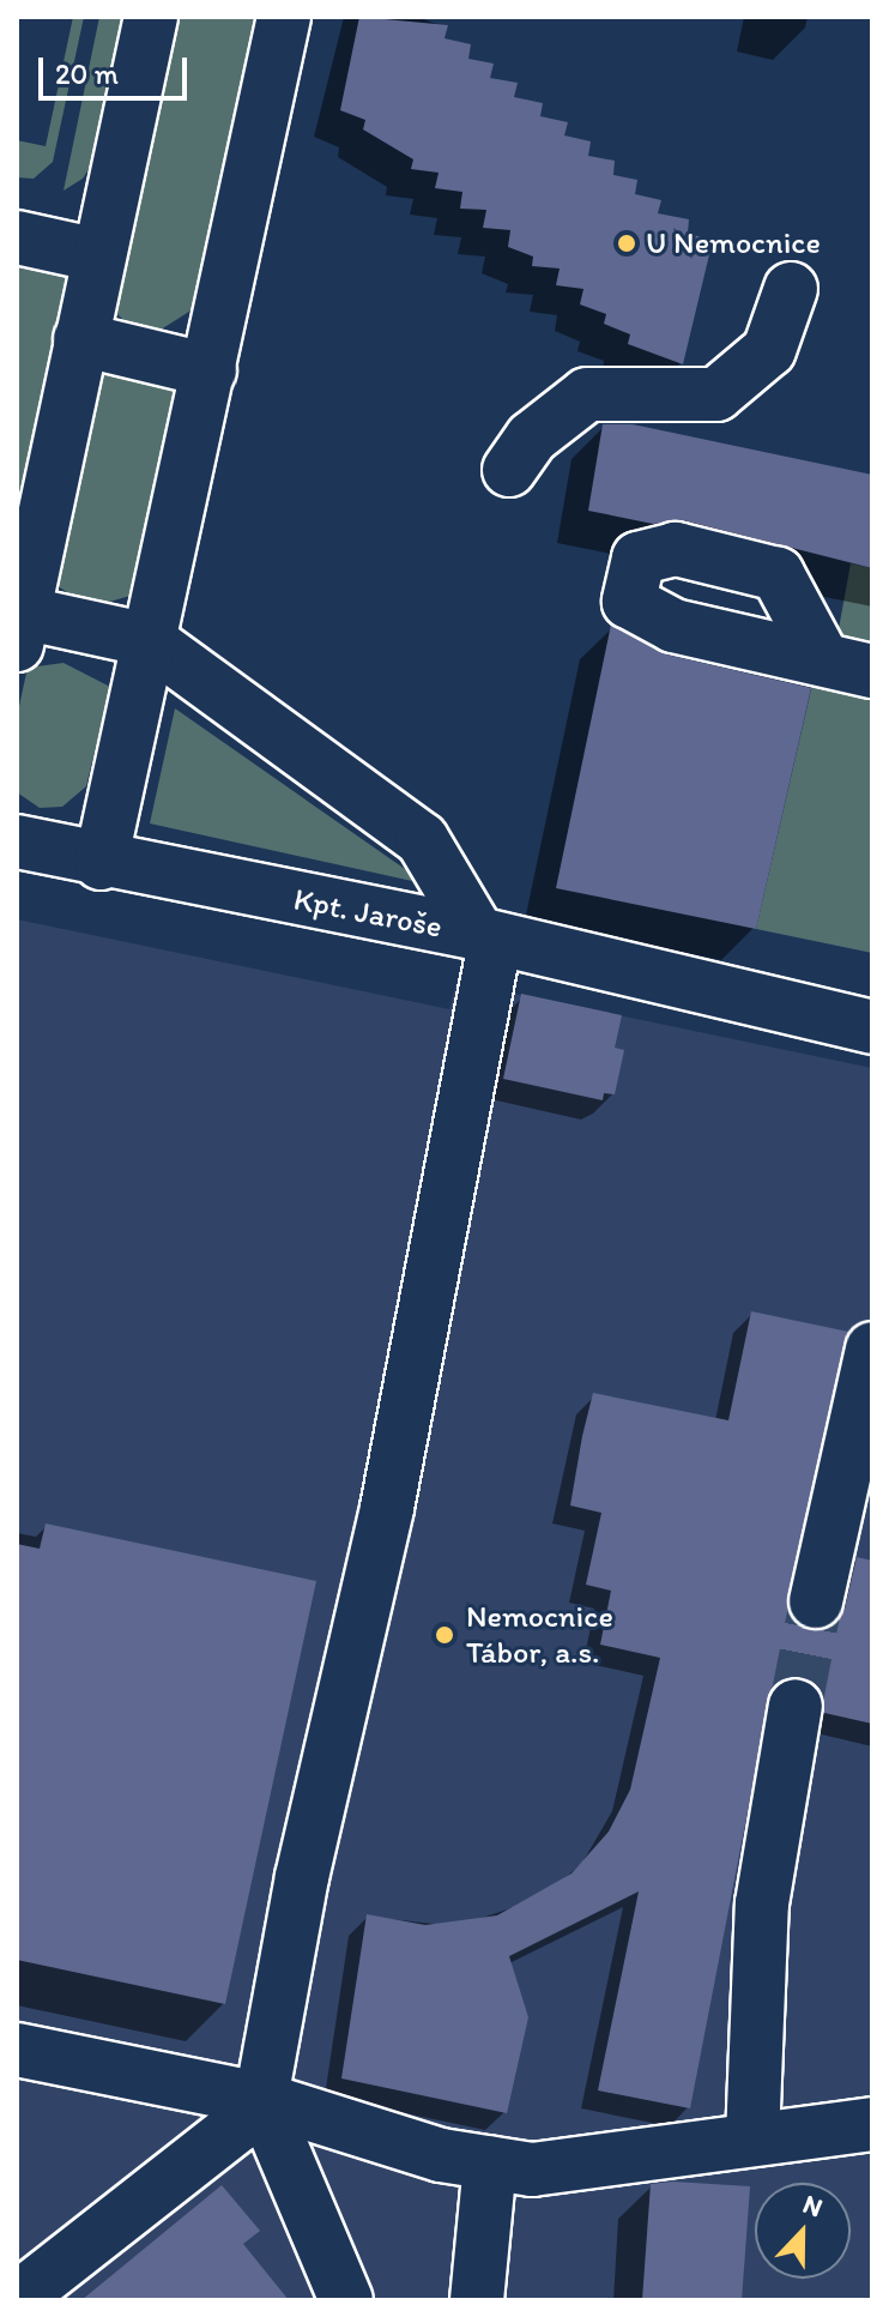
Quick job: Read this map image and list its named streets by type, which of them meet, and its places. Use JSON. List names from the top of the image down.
{
  "streets": {
    "street": ["Kpt. Jaroše"]
  },
  "places": ["U Nemocnice", "Nemocnice Tábor, a.s."],
  "scale_bar": "20 m",
  "north": "top"
}
